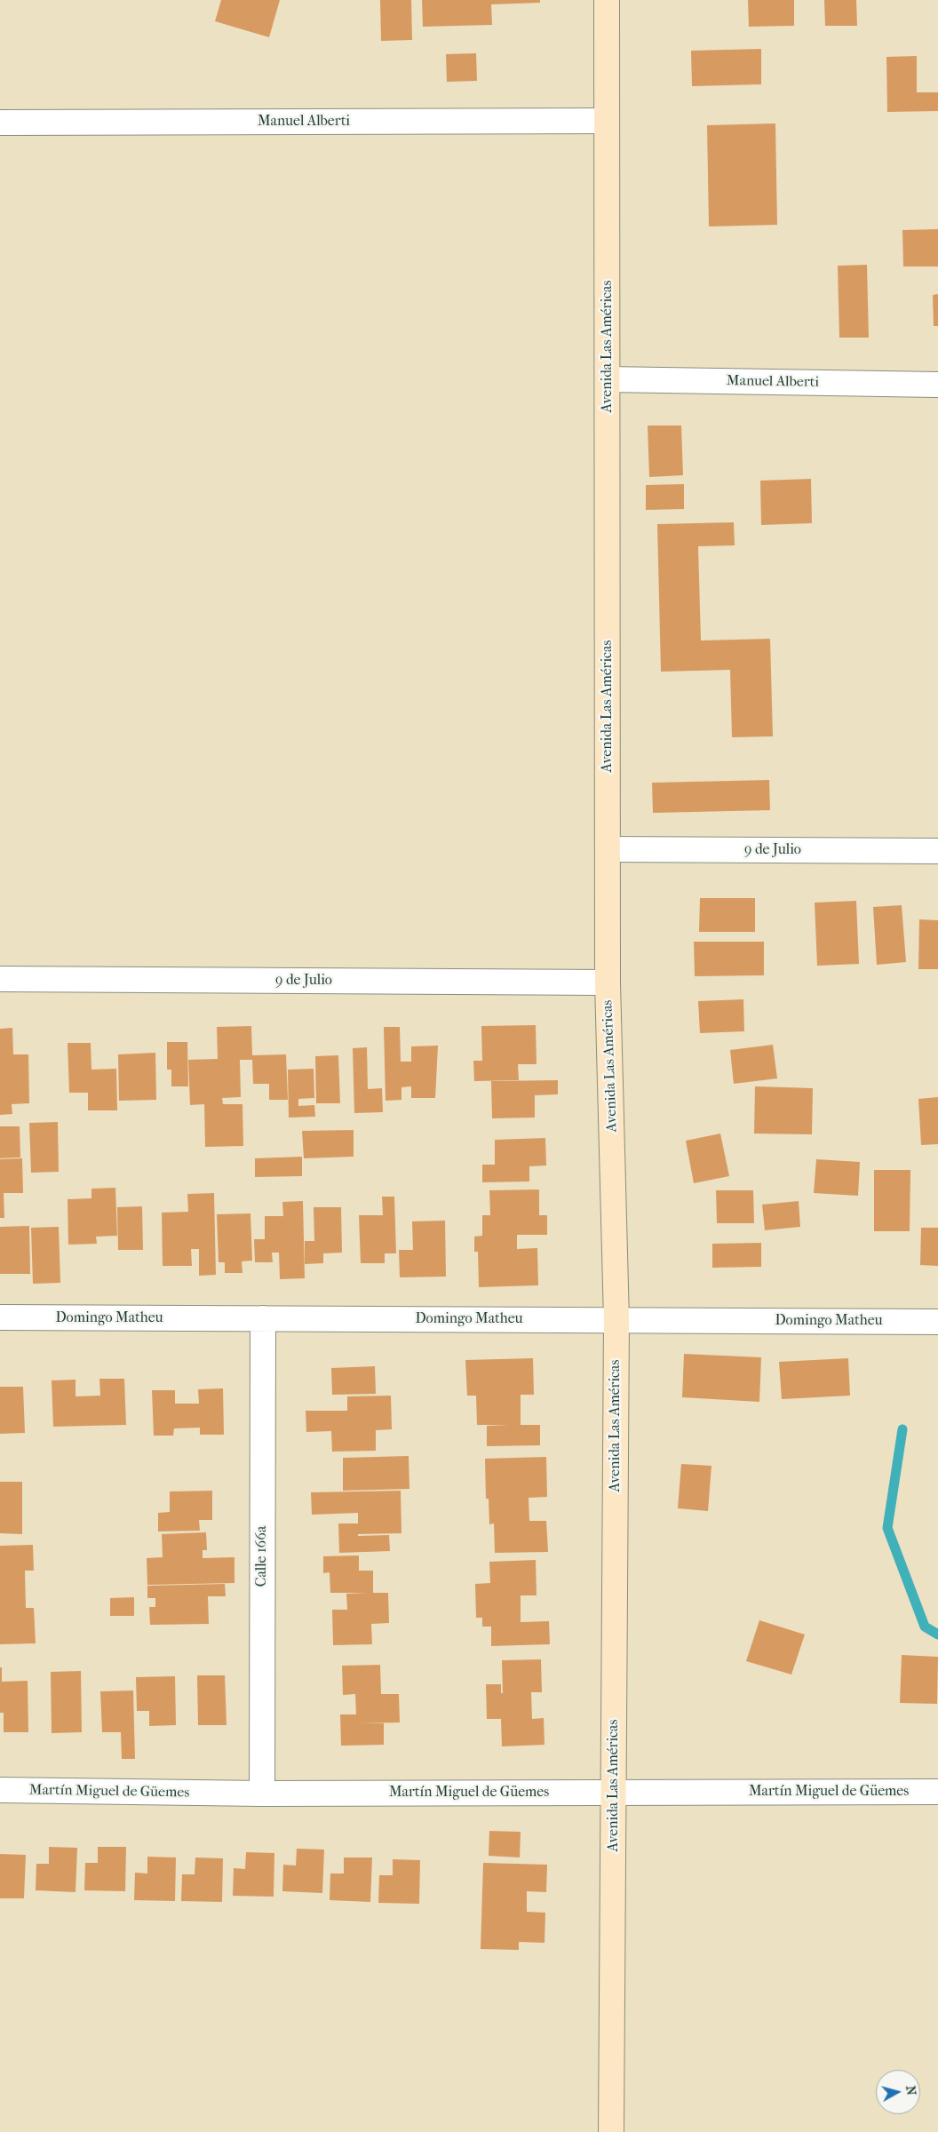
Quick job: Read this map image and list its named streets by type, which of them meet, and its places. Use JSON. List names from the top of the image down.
{
  "streets": {
    "main road": ["Avenida Las Américas"],
    "street": [
      "Manuel Alberti",
      "9 de Julio",
      "Domingo Matheu",
      "Calle 166a",
      "Martín Miguel de Güemes"
    ]
  },
  "crossings": [
    ["Manuel Alberti", "Avenida Las Américas"],
    ["Avenida Las Américas", "9 de Julio"],
    ["Avenida Las Américas", "Domingo Matheu"],
    ["Avenida Las Américas", "Martín Miguel de Güemes"],
    ["Domingo Matheu", "Calle 166a"],
    ["Calle 166a", "Martín Miguel de Güemes"]
  ],
  "north": "right"
}
